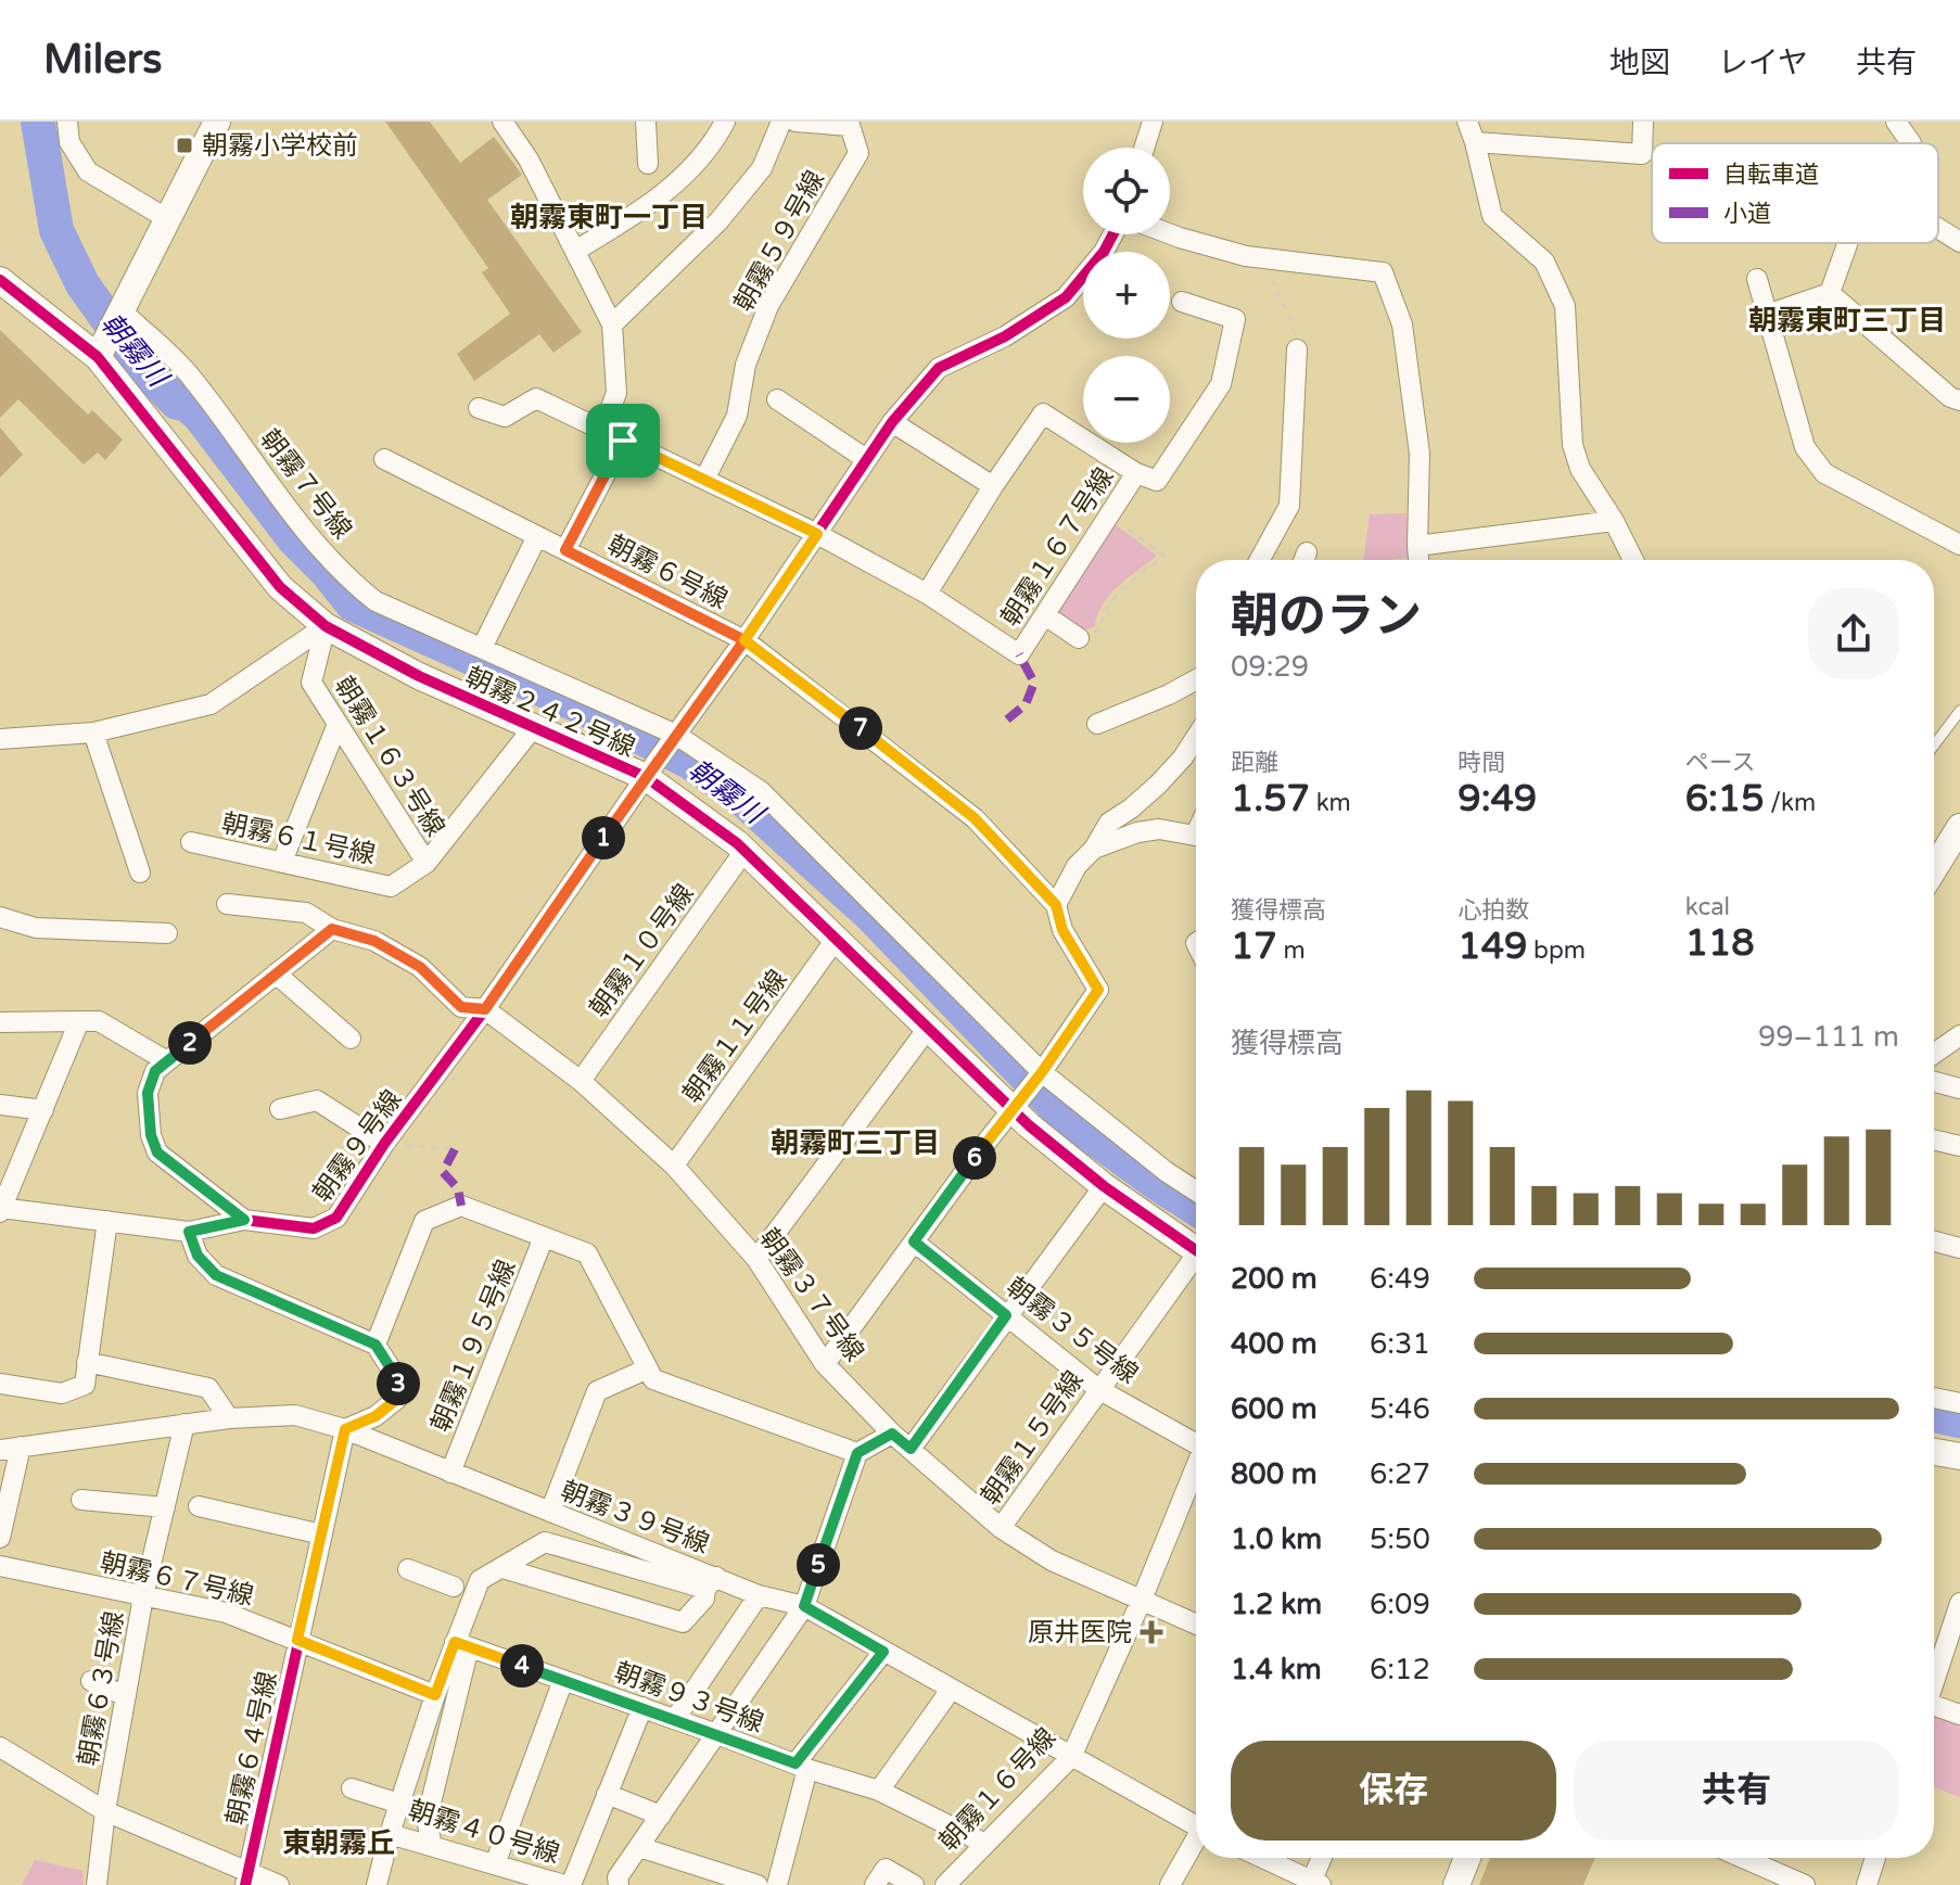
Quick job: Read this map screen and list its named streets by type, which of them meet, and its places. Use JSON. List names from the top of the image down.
{
  "streets": {
    "street": [
      "朝霧５９号線",
      "朝霧７号線",
      "朝霧１６７号線",
      "朝霧６号線",
      "朝霧２４２号線",
      "朝霧１６３号線",
      "朝霧６１号線",
      "朝霧１０号線",
      "朝霧１１号線",
      "朝霧９号線",
      "朝霧３７号線",
      "朝霧３５号線",
      "朝霧１９５号線",
      "朝霧１５号線",
      "朝霧３９号線",
      "朝霧６７号線",
      "朝霧６３号線",
      "朝霧９３号線",
      "朝霧６４号線",
      "朝霧１６号線",
      "朝霧４０号線"
    ]
  },
  "crossings": [
    ["朝霧５９号線", "朝霧１６７号線"],
    ["朝霧７号線", "朝霧６号線"],
    ["朝霧７号線", "朝霧９号線"],
    ["朝霧１６７号線", "朝霧９号線"],
    ["朝霧６号線", "朝霧９号線"],
    ["朝霧２４２号線", "朝霧１６３号線"],
    ["朝霧２４２号線", "朝霧６１号線"],
    ["朝霧２４２号線", "朝霧１０号線"],
    ["朝霧２４２号線", "朝霧１１号線"],
    ["朝霧２４２号線", "朝霧９号線"],
    ["朝霧１６３号線", "朝霧６１号線"],
    ["朝霧１０号線", "朝霧３７号線"],
    ["朝霧１１号線", "朝霧３７号線"],
    ["朝霧９号線", "朝霧３７号線"],
    ["朝霧３７号線", "朝霧１５号線"],
    ["朝霧３７号線", "朝霧１６号線"],
    ["朝霧３５号線", "朝霧１５号線"],
    ["朝霧１９５号線", "朝霧３９号線"],
    ["朝霧３９号線", "朝霧６３号線"],
    ["朝霧３９号線", "朝霧６４号線"],
    ["朝霧３９号線", "朝霧１６号線"],
    ["朝霧３９号線", "朝霧４０号線"],
    ["朝霧６７号線", "朝霧６３号線"],
    ["朝霧６７号線", "朝霧６４号線"],
    ["朝霧６７号線", "朝霧４０号線"],
    ["朝霧９３号線", "朝霧１６号線"],
    ["朝霧９３号線", "朝霧４０号線"]
  ],
  "districts": [
    "朝霧東町一丁目",
    "朝霧東町三丁目",
    "朝霧町三丁目",
    "東朝霧丘"
  ],
  "water": ["朝霧川"],
  "places": {
    "transit": ["朝霧小学校前"],
    "health": ["原井医院"]
  },
  "legend": ["自転車道", "小道"],
  "page": {
    "header": "Milers",
    "nav": ["地図", "レイヤ", "共有"],
    "map_buttons": ["+", "−"],
    "heading": ["朝のラン", "09:29"],
    "pins": [
      "7",
      "1",
      "2",
      "6",
      "3",
      "5",
      "4"
    ],
    "stats": [
      ["距離", "1.57 km"],
      ["時間", "9:49"],
      ["ペース", "6:15 /km"],
      ["獲得標高", "17 m"],
      ["心拍数", "149 bpm"],
      ["kcal", "118"]
    ],
    "chart": ["獲得標高", "99–111 m"],
    "list": [
      {
        "name": "200 m",
        "note": "6:49"
      },
      {
        "name": "400 m",
        "note": "6:31"
      },
      {
        "name": "600 m",
        "note": "5:46"
      },
      {
        "name": "800 m",
        "note": "6:27"
      },
      {
        "name": "1.0 km",
        "note": "5:50"
      },
      {
        "name": "1.2 km",
        "note": "6:09"
      },
      {
        "name": "1.4 km",
        "note": "6:12"
      }
    ],
    "buttons": ["保存", "共有"]
  }
}
